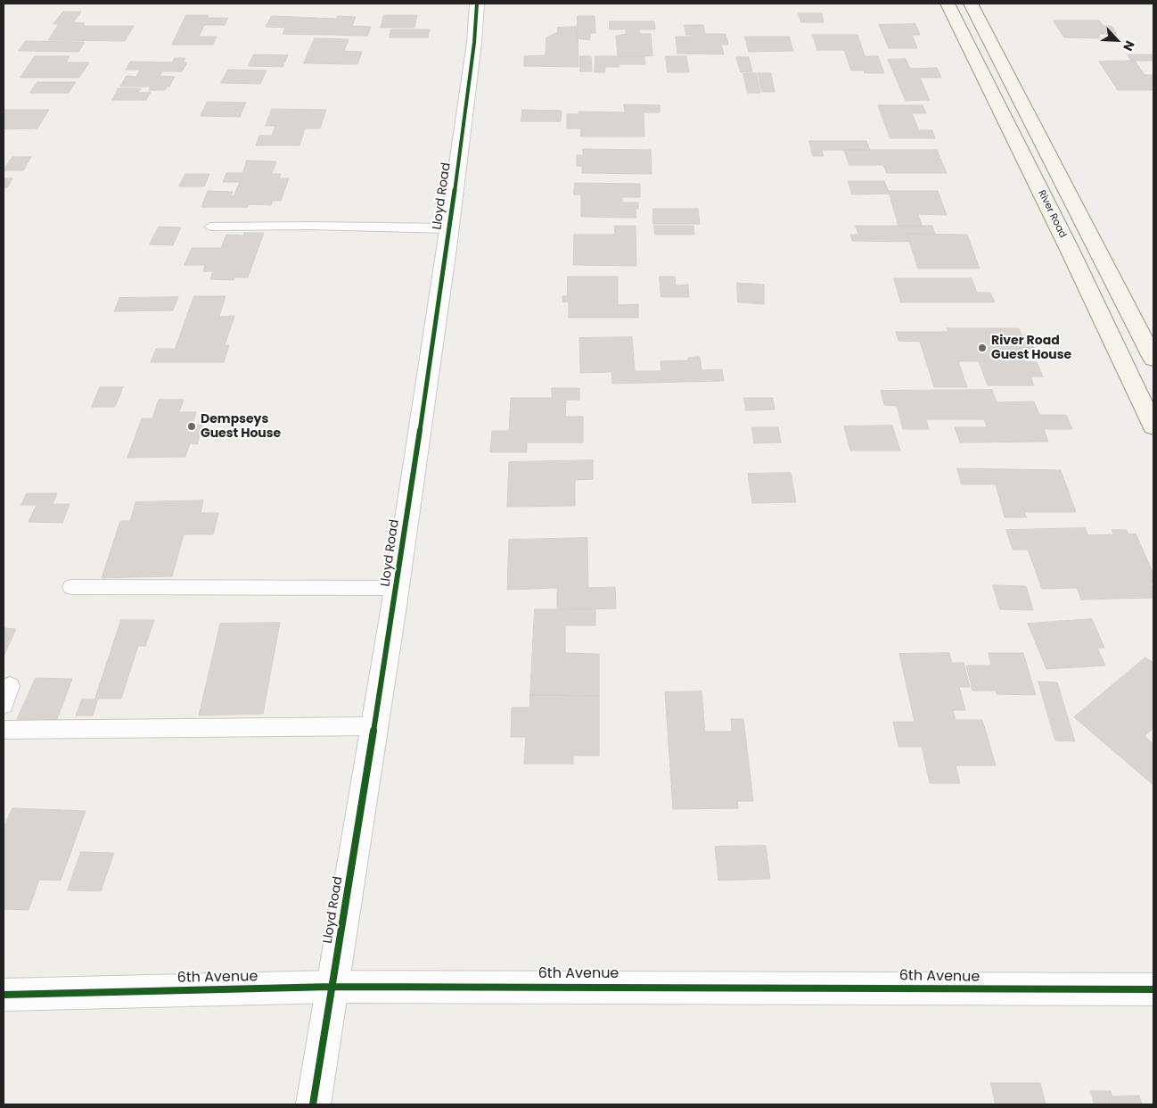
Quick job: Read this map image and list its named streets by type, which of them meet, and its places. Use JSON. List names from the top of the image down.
{
  "streets": {
    "main road": ["River Road"],
    "street": ["Lloyd Road", "6th Avenue"]
  },
  "crossings": [
    ["Lloyd Road", "6th Avenue"]
  ],
  "places": ["River Road Guest House", "Dempseys Guest House"],
  "north": "bottom right"
}
